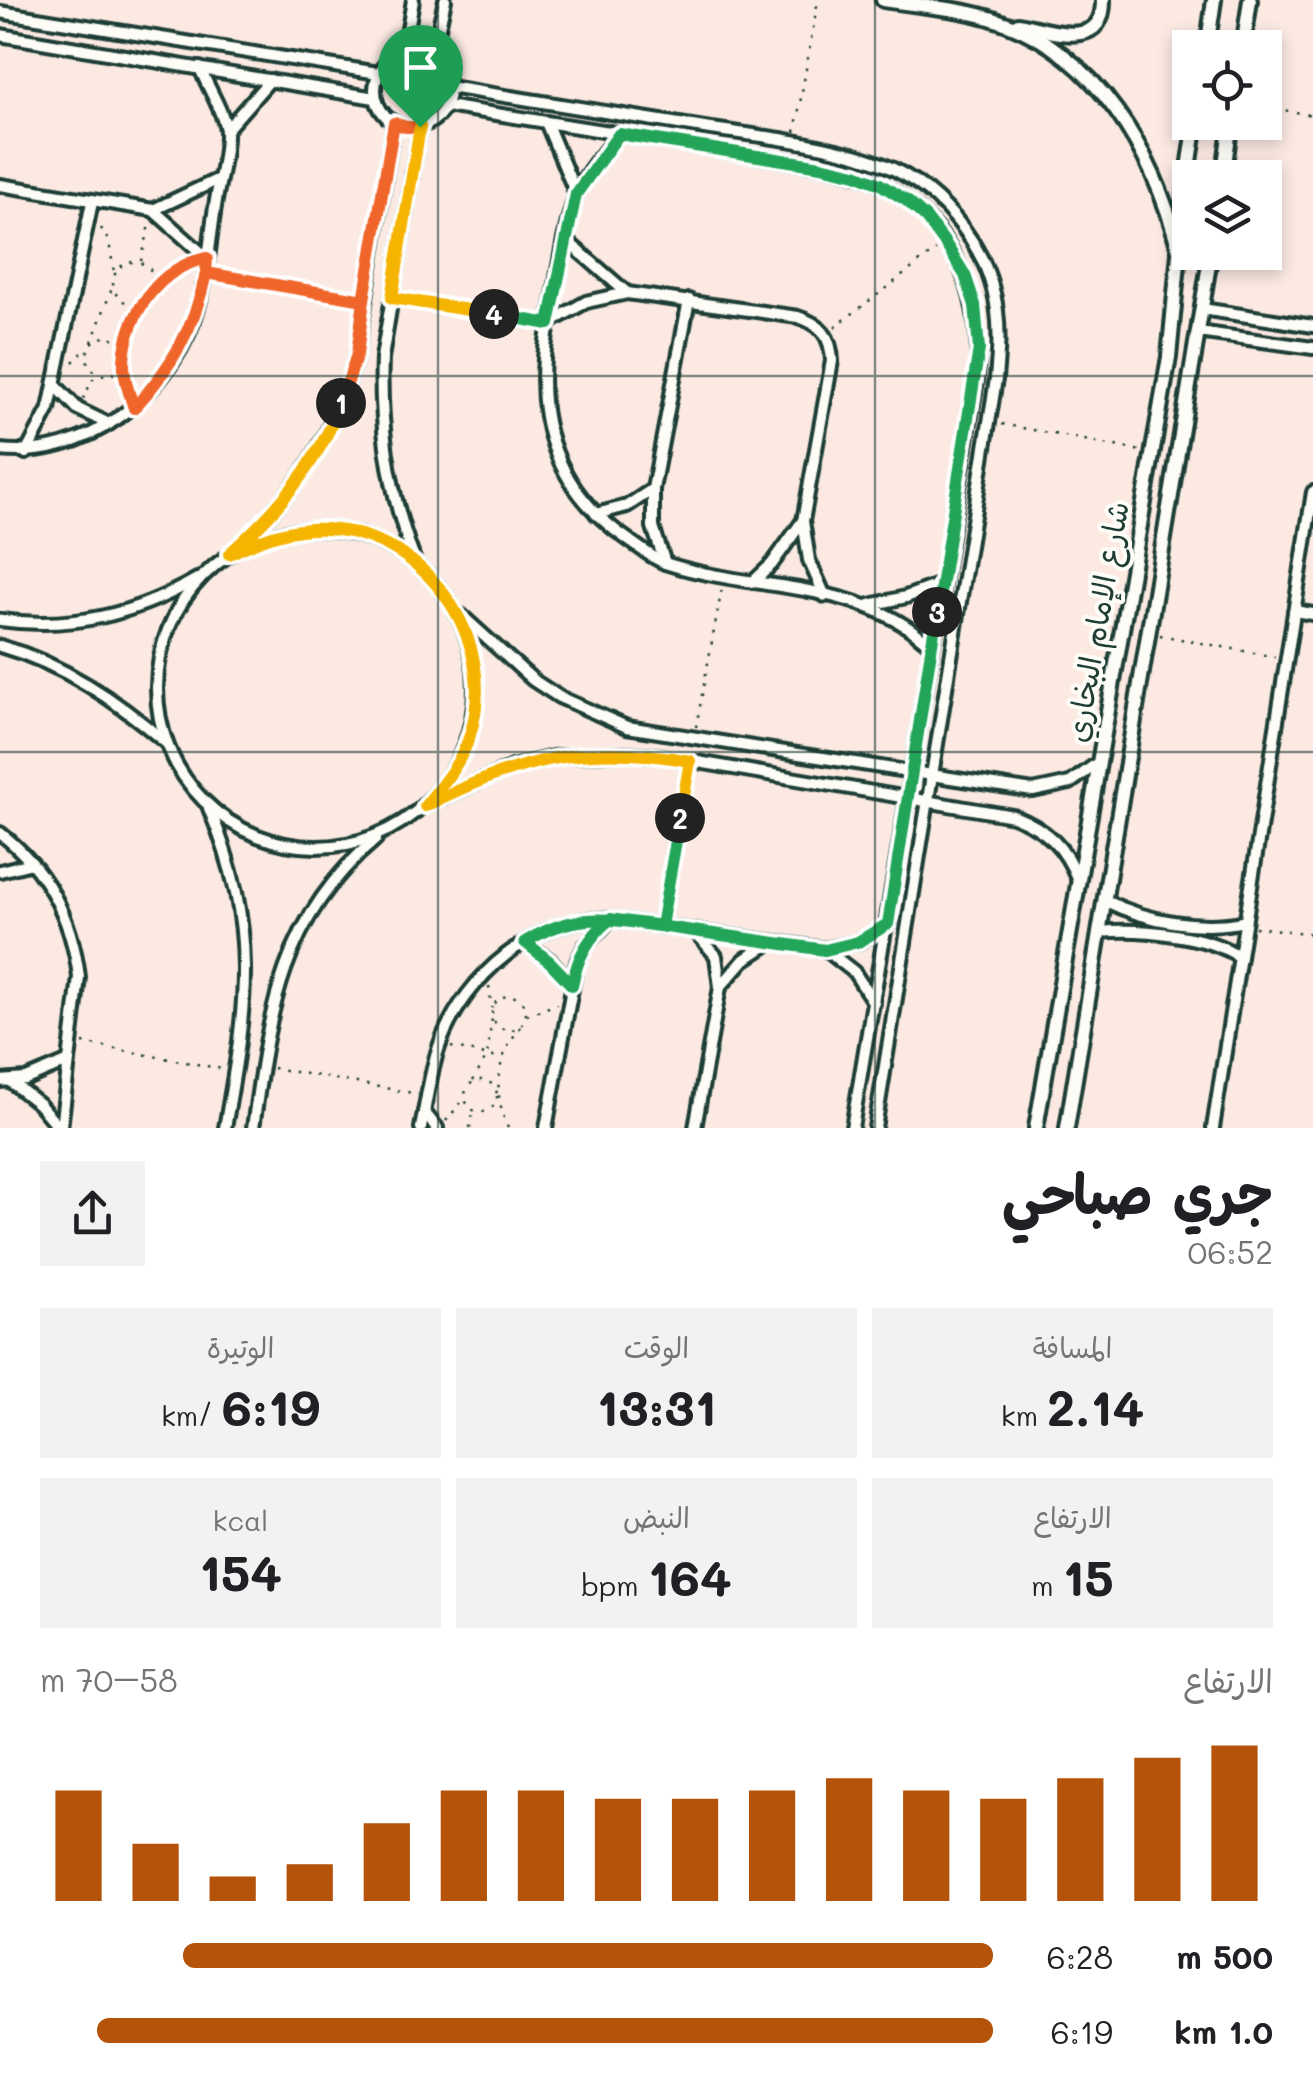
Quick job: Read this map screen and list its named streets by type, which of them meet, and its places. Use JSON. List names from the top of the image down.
{
  "streets": {
    "street": ["شارع الإمام البخاري"]
  },
  "page": {
    "pins": [
      "4",
      "1",
      "3",
      "2"
    ],
    "heading": ["جري صباحي", "06:52"],
    "stats": [
      ["المسافة", "2.14 km"],
      ["الوقت", "13:31"],
      ["الوتيرة", "6:19 /km"],
      ["الارتفاع", "15 m"],
      ["النبض", "164 bpm"],
      ["kcal", "154"]
    ],
    "chart": ["الارتفاع", "58–70 m"],
    "list": [
      {
        "name": "500 m",
        "note": "6:28"
      },
      {
        "name": "1.0 km",
        "note": "6:19"
      }
    ]
  }
}
